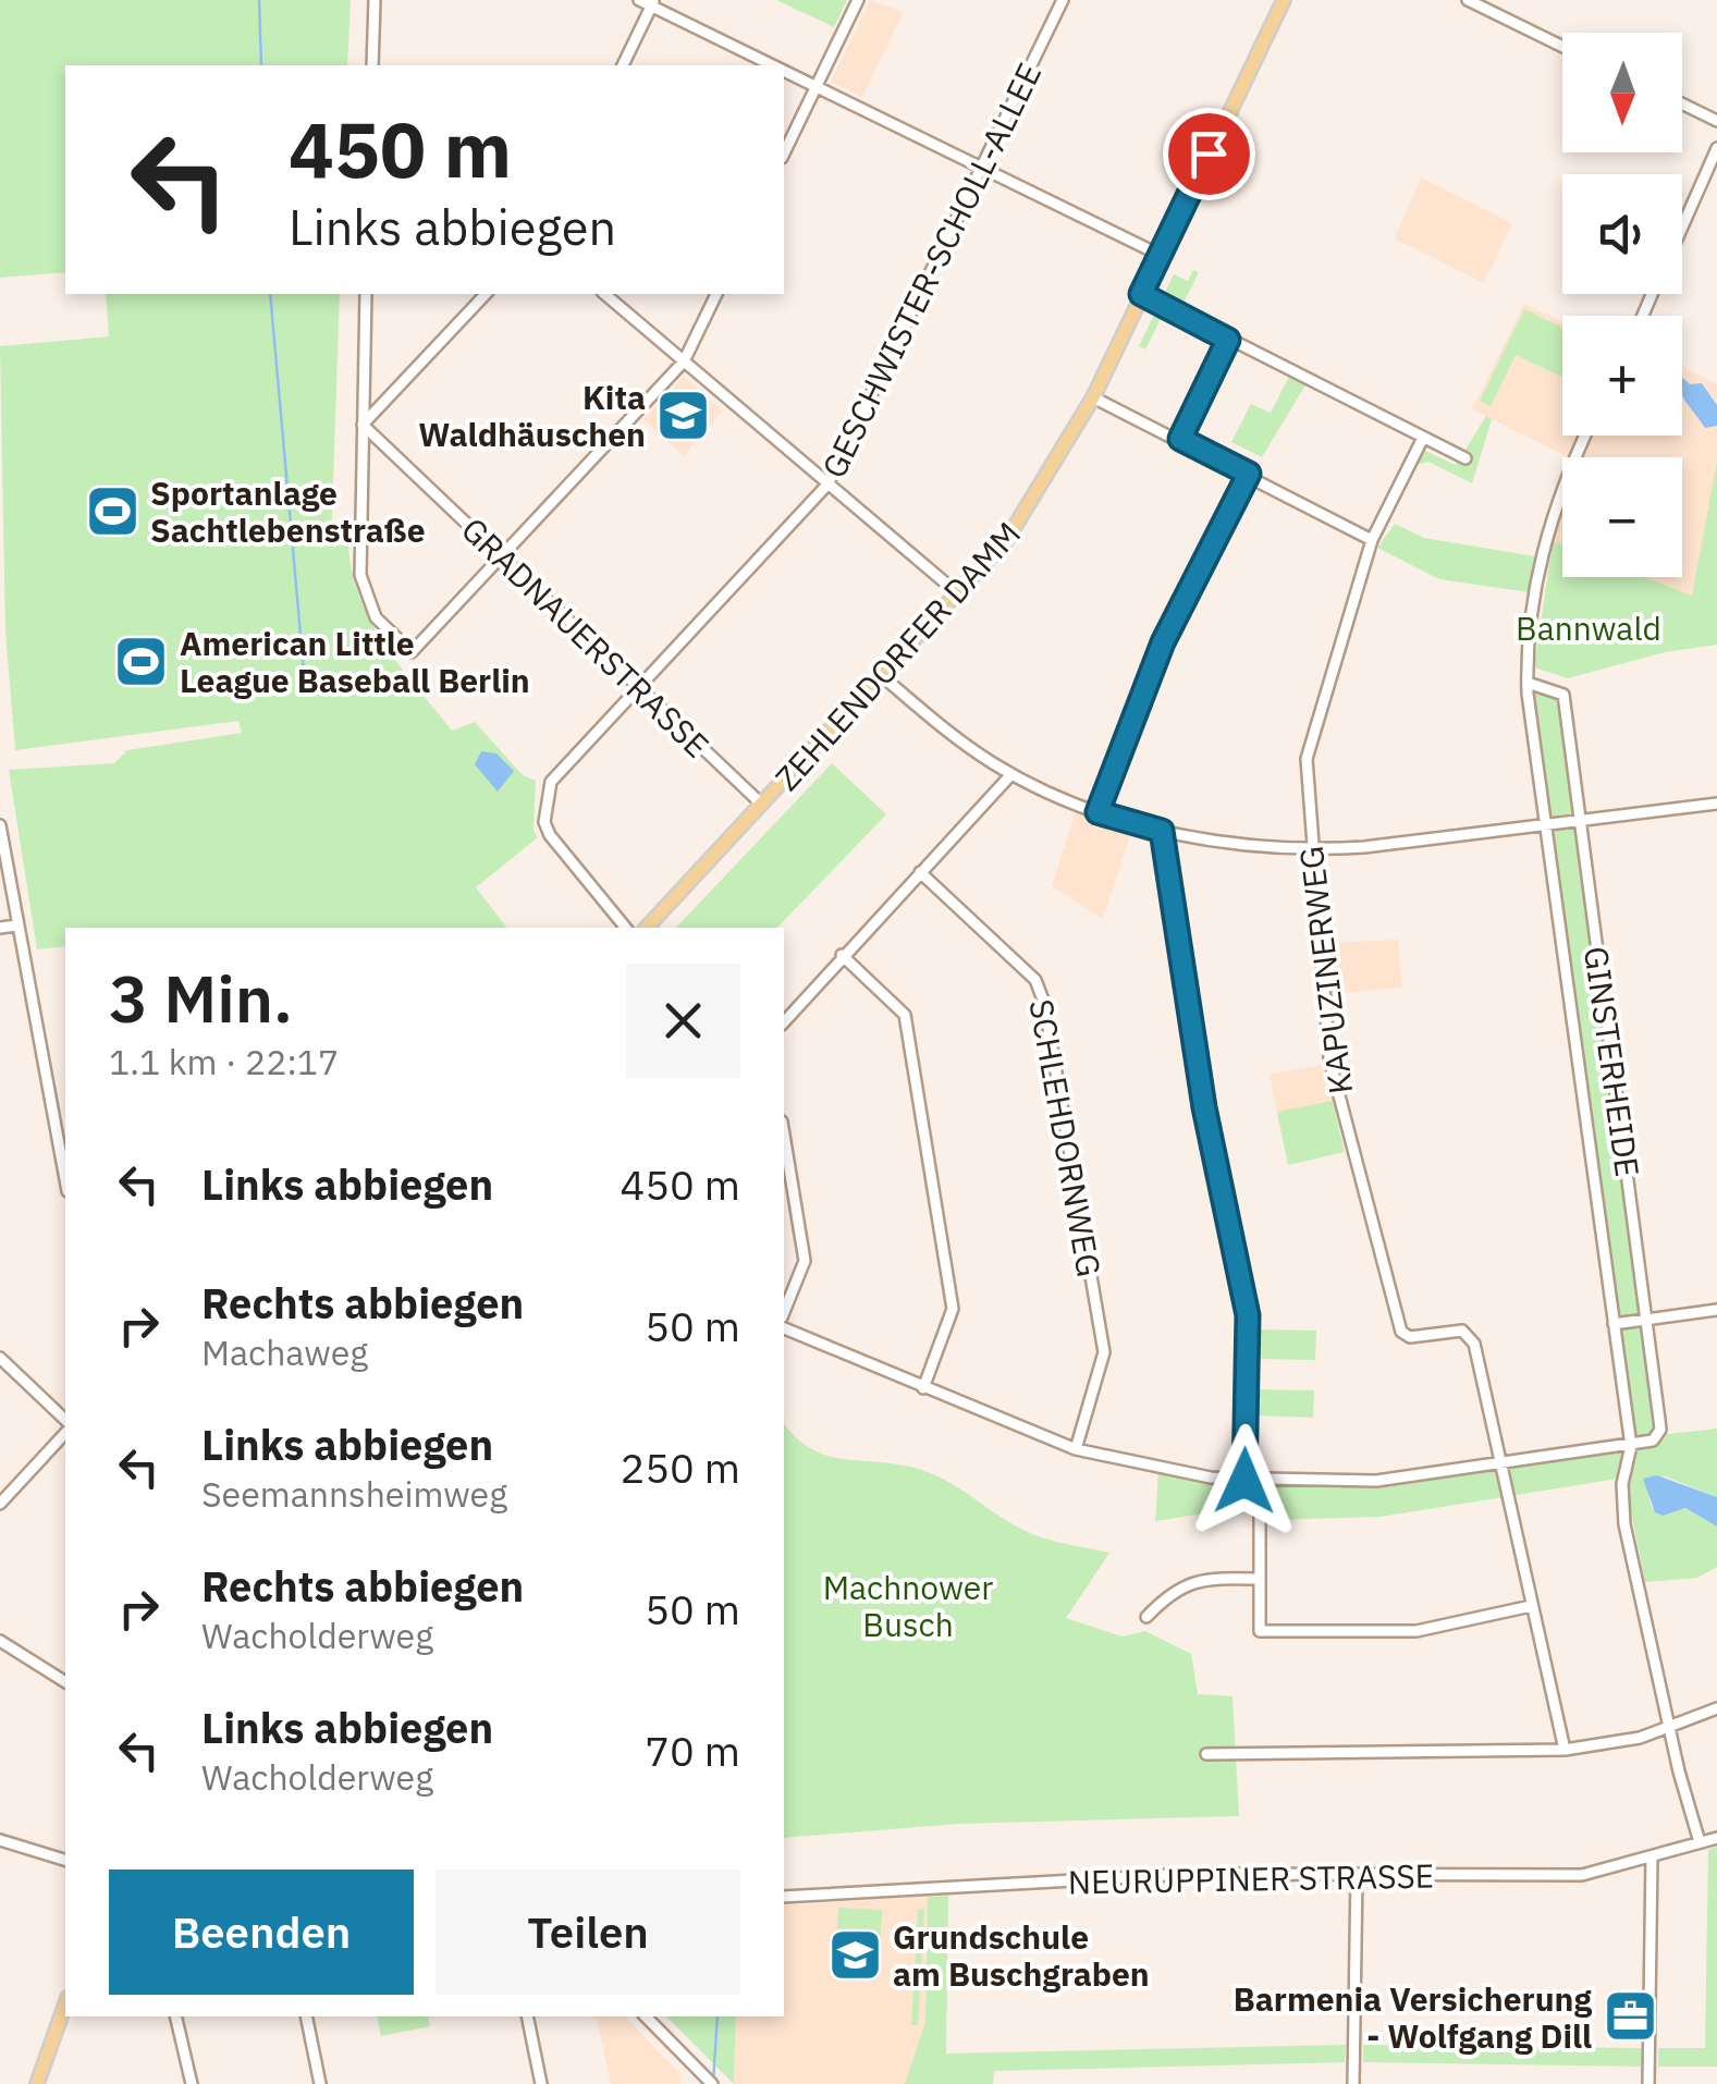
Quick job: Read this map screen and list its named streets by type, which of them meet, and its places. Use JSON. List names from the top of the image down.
{
  "streets": {
    "main road": ["ZEHLENDORFER DAMM"],
    "street": [
      "GESCHWISTER-SCHOLL-ALLEE",
      "GRADNAUERSTRASSE",
      "KAPUZINERWEG",
      "GINSTERHEIDE",
      "SCHLEHDORNWEG",
      "NEURUPPINER STRASSE"
    ]
  },
  "crossings": [
    ["GESCHWISTER-SCHOLL-ALLEE", "GRADNAUERSTRASSE"],
    ["GRADNAUERSTRASSE", "ZEHLENDORFER DAMM"],
    ["GINSTERHEIDE", "NEURUPPINER STRASSE"]
  ],
  "parks": ["Bannwald", "Machnower Busch"],
  "places": {
    "school or university": ["Kita Waldhäuschen", "Grundschule am Buschgraben"],
    "sports": ["Sportanlage Sachtlebenstraße", "American Little League Baseball Berlin"],
    "office": ["Barmenia Versicherung - Wolfgang Dill"]
  },
  "north": "bottom",
  "page": {
    "map_buttons": ["+", "−"],
    "turn": ["450 m", "Links abbiegen"],
    "heading": ["3 Min.", "1.1 km · 22:17"],
    "list": [
      {
        "name": "Links abbiegen",
        "value": "450 m"
      },
      {
        "name": "Rechts abbiegen",
        "note": "Machaweg",
        "value": "50 m"
      },
      {
        "name": "Links abbiegen",
        "note": "Seemannsheimweg",
        "value": "250 m"
      },
      {
        "name": "Rechts abbiegen",
        "note": "Wacholderweg",
        "value": "50 m"
      },
      {
        "name": "Links abbiegen",
        "note": "Wacholderweg",
        "value": "70 m"
      }
    ],
    "buttons": ["Beenden", "Teilen"]
  }
}
